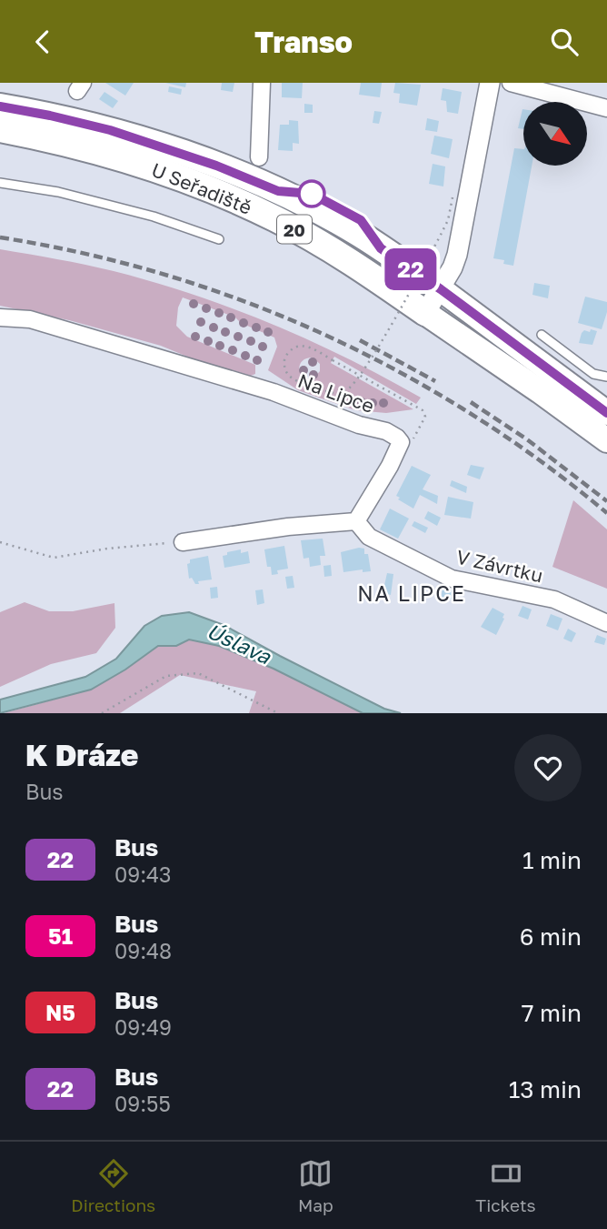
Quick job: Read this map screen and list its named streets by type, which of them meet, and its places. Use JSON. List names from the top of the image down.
{
  "streets": {
    "highway": ["U Seřadiště", "20"],
    "street": ["Na Lipce", "V Závrtku"]
  },
  "districts": ["NA LIPCE"],
  "water": ["Úslava"],
  "lines": ["bus line 22"],
  "north": "bottom right",
  "page": {
    "header": "Transo",
    "on_map": "22",
    "heading": ["K Dráze", "Bus"],
    "list": [
      {
        "mark": "22",
        "name": "Bus",
        "note": "09:43",
        "value": "1 min"
      },
      {
        "mark": "51",
        "name": "Bus",
        "note": "09:48",
        "value": "6 min"
      },
      {
        "mark": "N5",
        "name": "Bus",
        "note": "09:49",
        "value": "7 min"
      },
      {
        "mark": "22",
        "name": "Bus",
        "note": "09:55",
        "value": "13 min"
      }
    ],
    "tabs": ["Directions", "Map", "Tickets"]
  }
}
